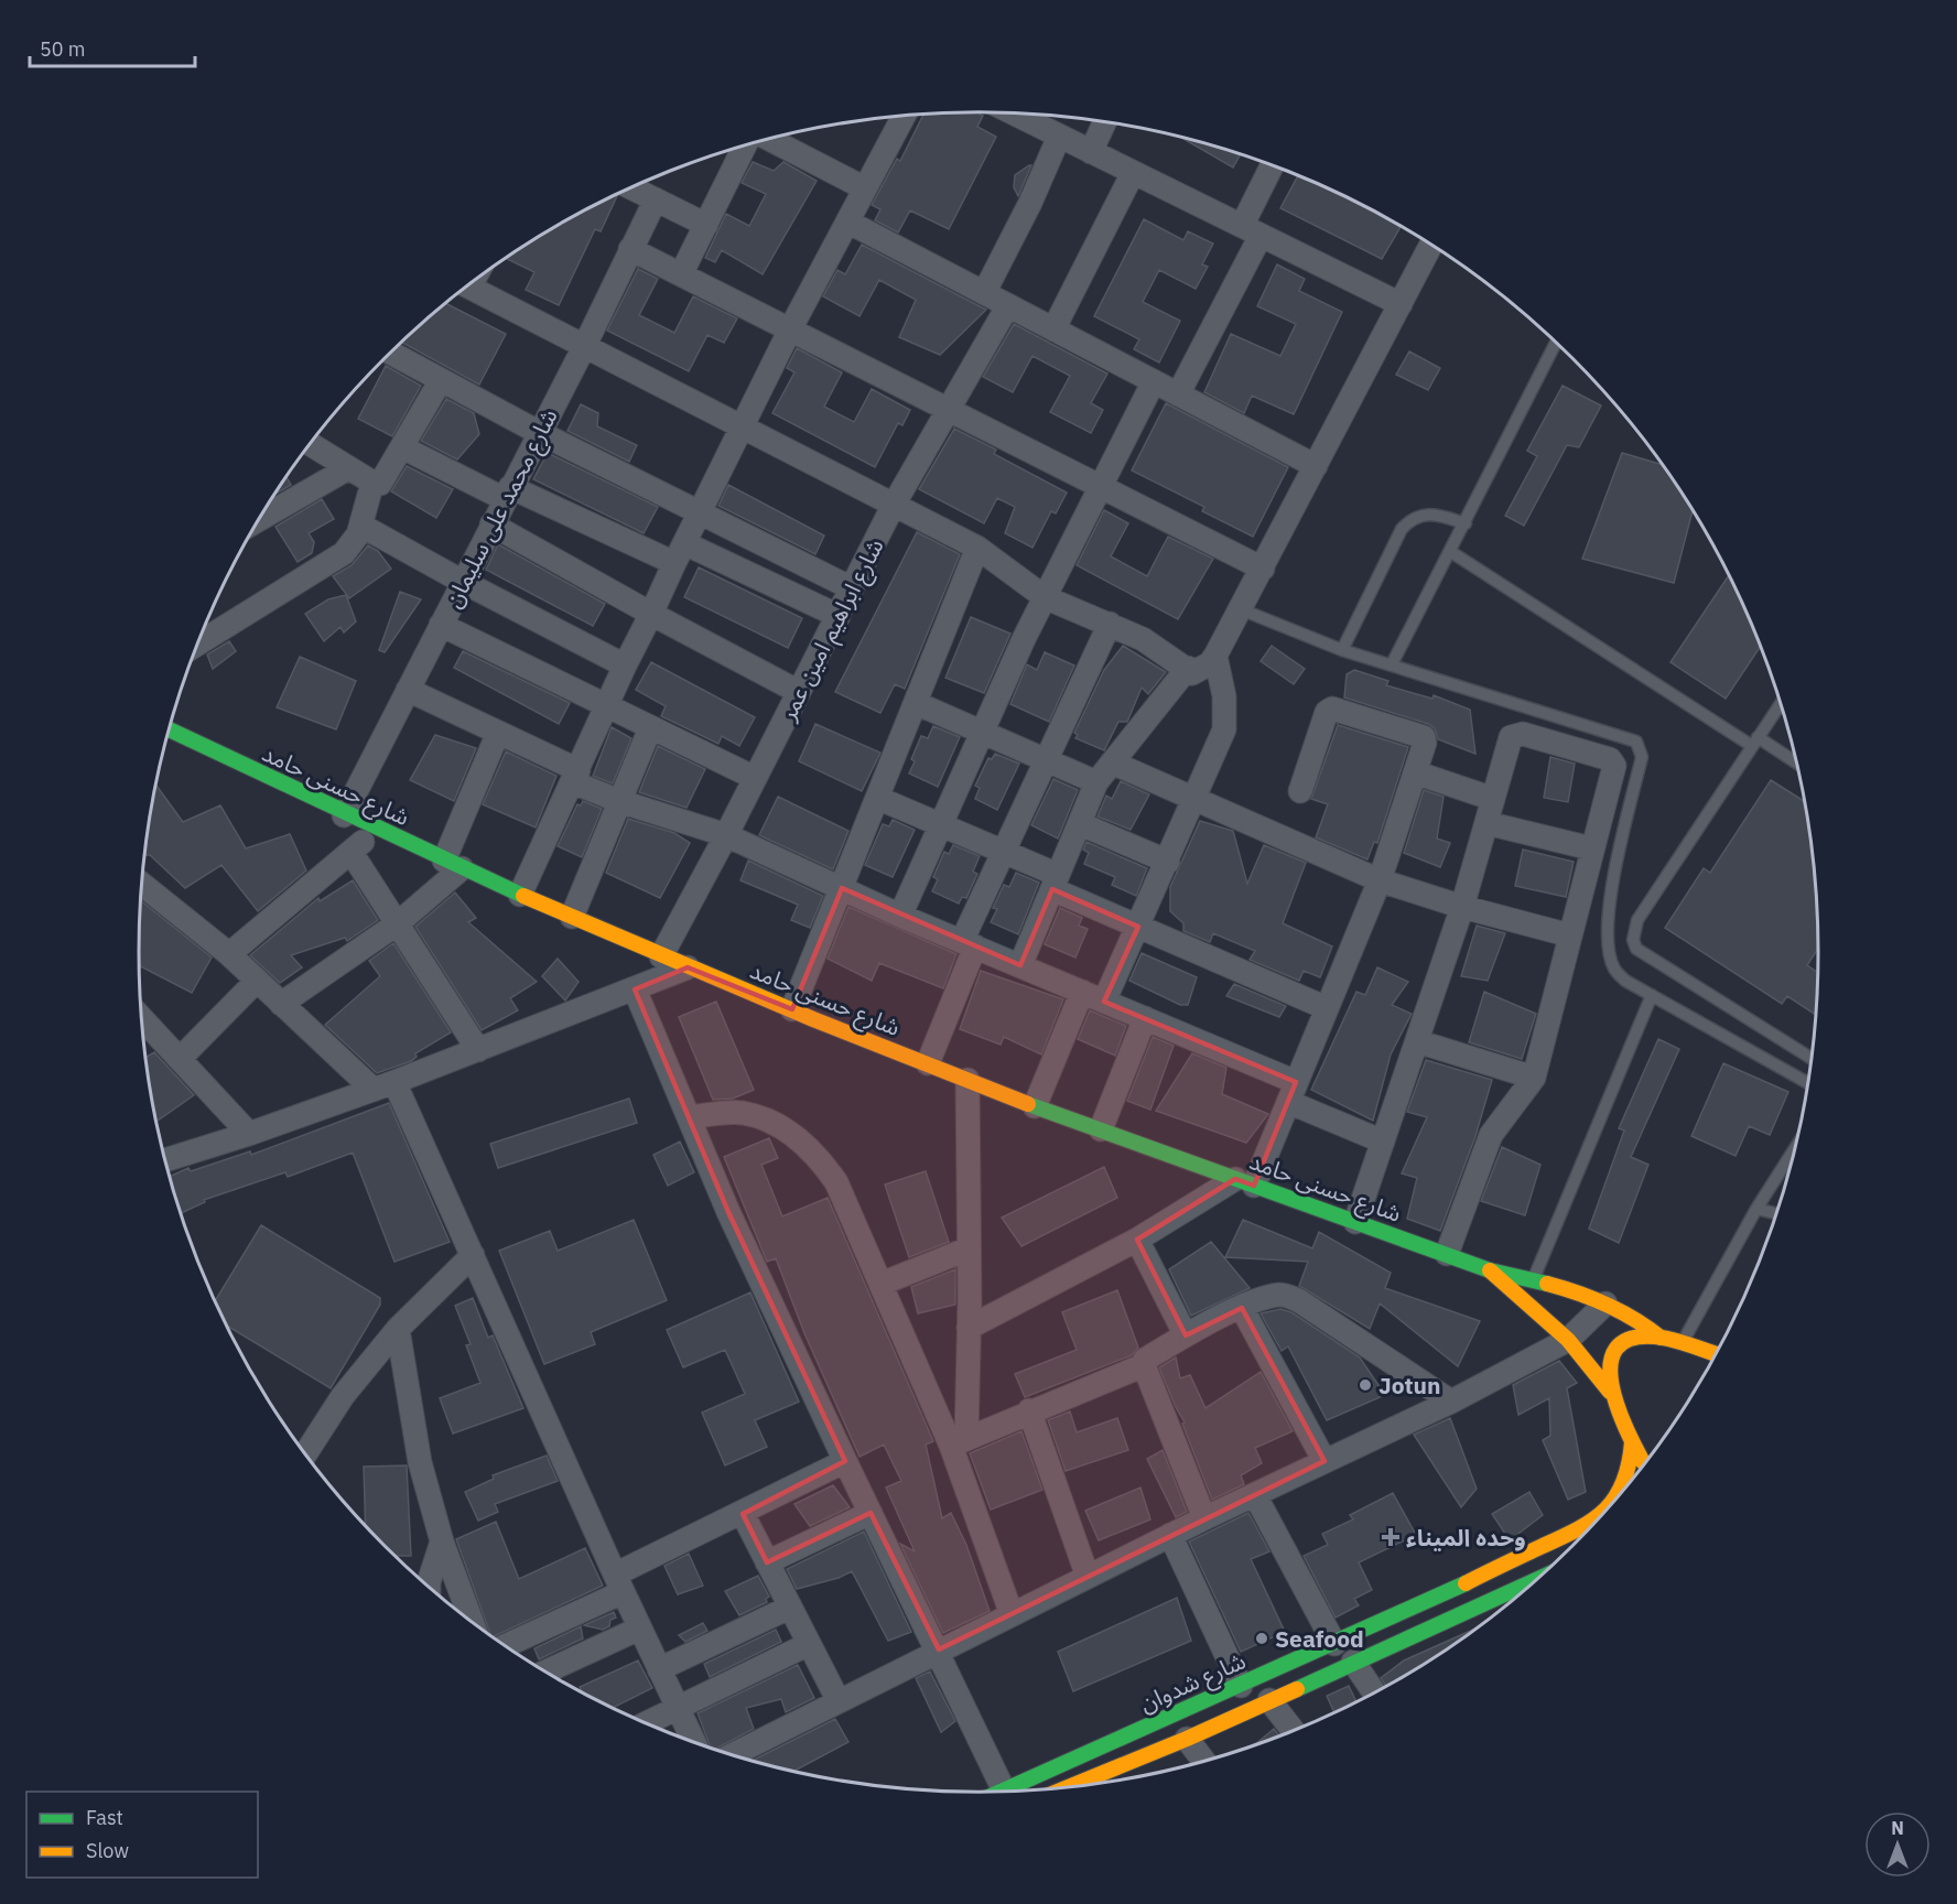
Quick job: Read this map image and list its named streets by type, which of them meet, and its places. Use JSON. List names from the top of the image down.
{
  "streets": {
    "street": [
      "شارع محمد على سليمان",
      "شارع ابراهيم امين عمر",
      "شارع حسنى حامد",
      "شارع شدوان"
    ]
  },
  "crossings": [
    ["شارع محمد على سليمان", "شارع حسنى حامد"],
    ["شارع ابراهيم امين عمر", "شارع حسنى حامد"]
  ],
  "places": {
    "other": ["Jotun", "Seafood"],
    "health": ["وحده الميناء"]
  },
  "legend": ["Fast", "Slow"],
  "scale_bar": "50 m",
  "north": "top"
}
